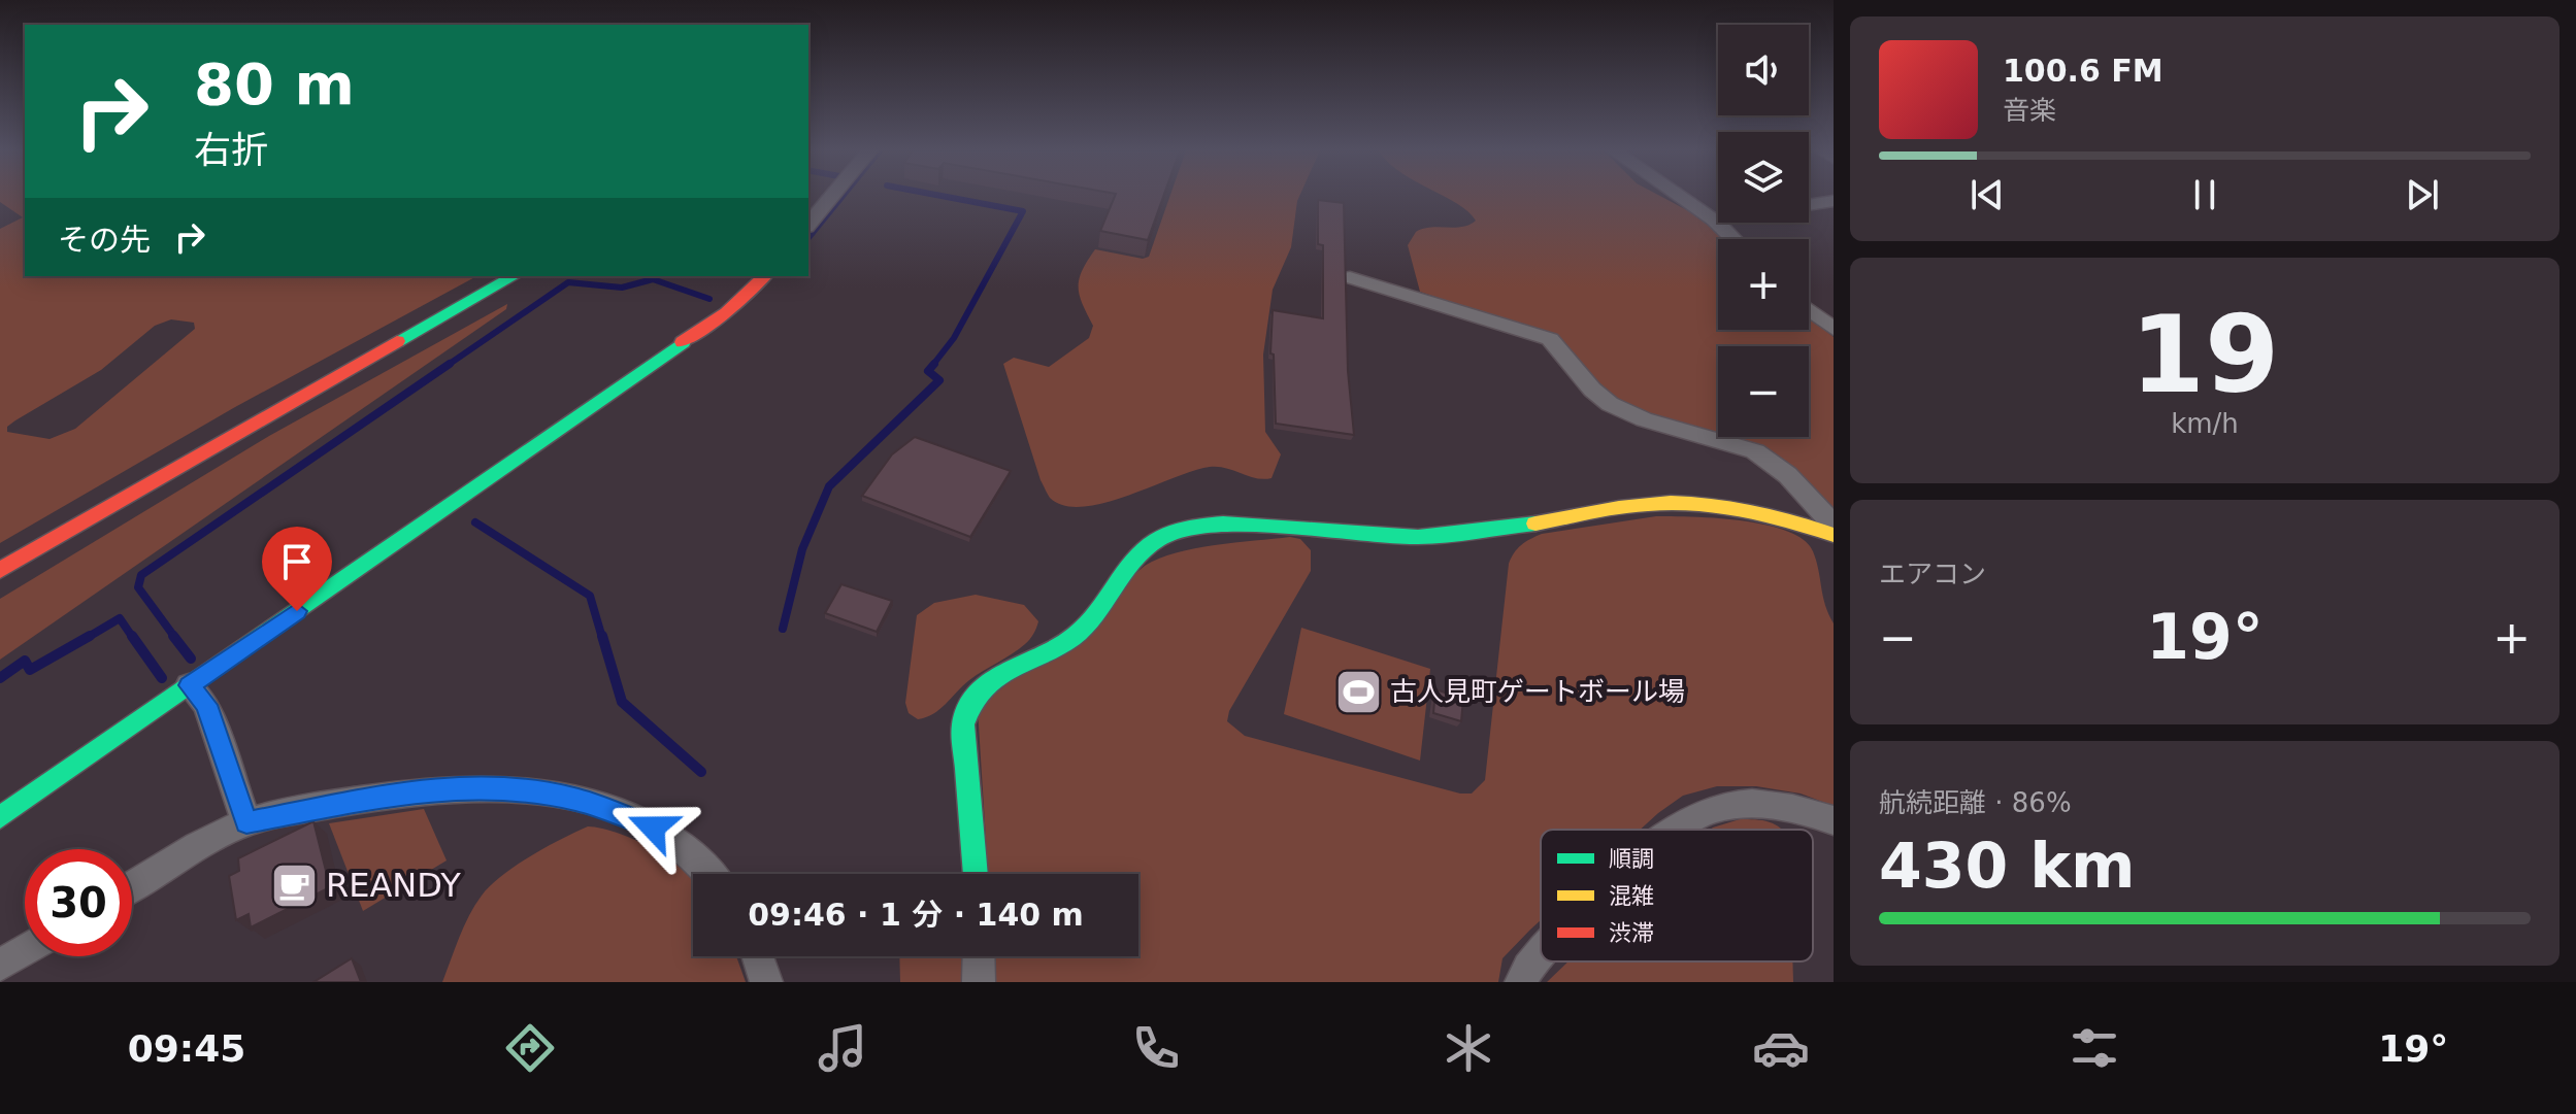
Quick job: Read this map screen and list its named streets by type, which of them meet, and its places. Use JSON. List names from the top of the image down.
{
  "places": {
    "sports": ["古人見町ゲートボール場"],
    "cafe": ["REANDY"]
  },
  "legend": ["順調", "混雑", "渋滞"],
  "page": {
    "map_buttons": ["+", "−"],
    "turn": ["80 m", "右折"],
    "song": ["100.6 FM", "音楽"],
    "then": "その先",
    "tile": [
      ["19", "km/h"],
      "エアコン",
      ["航続距離 · 86%", "430 km"]
    ],
    "heat": ["−", "19°", "+"],
    "limit": "30",
    "trip": "09:46 · 1 分 · 140 m",
    "tabs": ["09:45", "19°"]
  }
}
